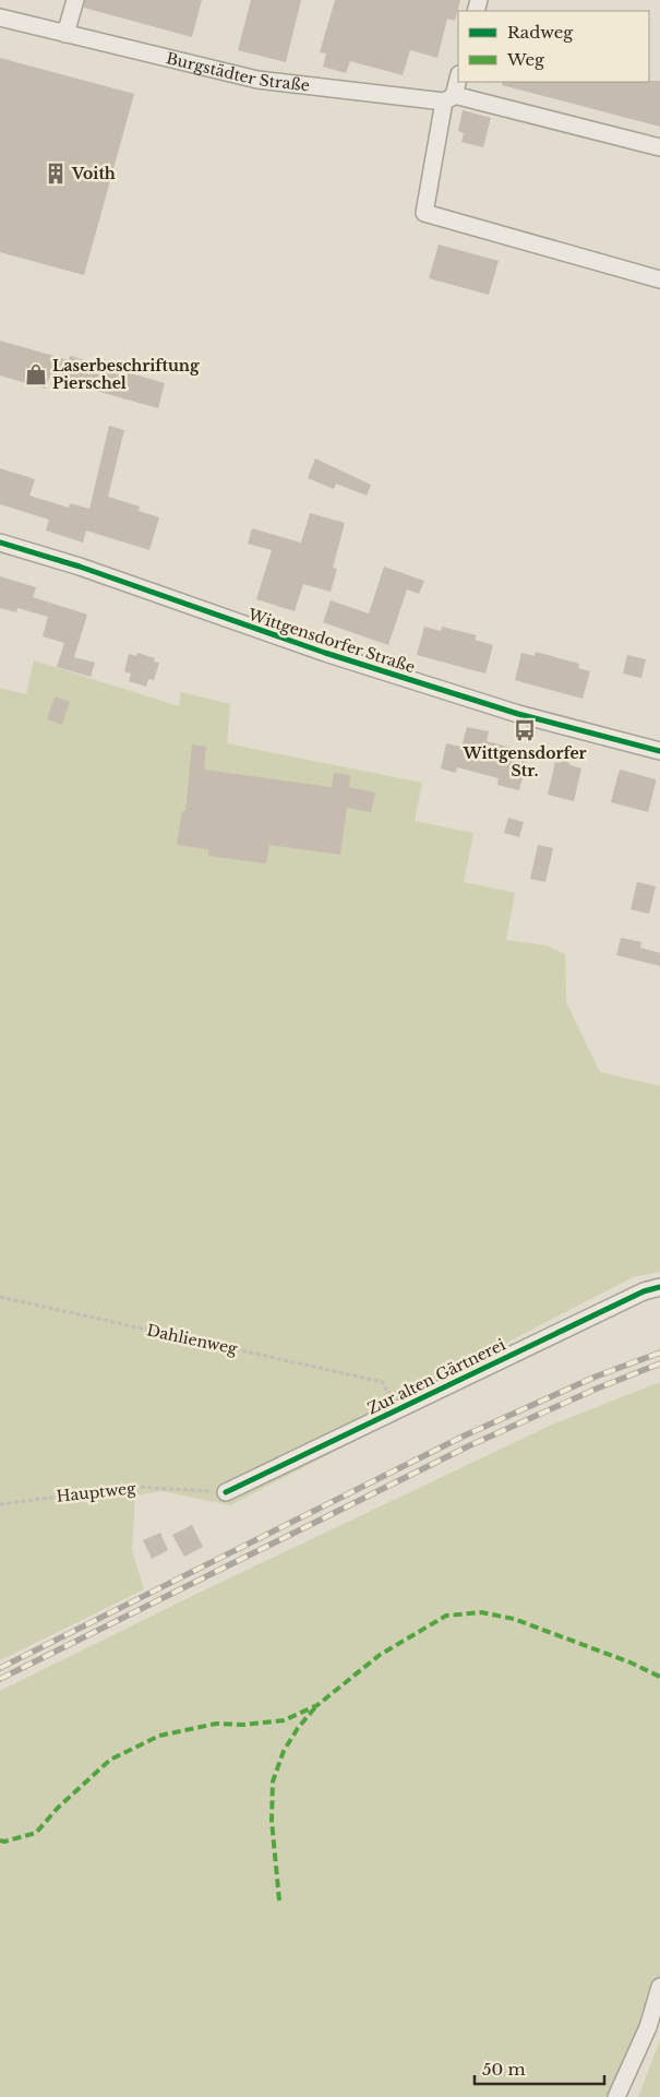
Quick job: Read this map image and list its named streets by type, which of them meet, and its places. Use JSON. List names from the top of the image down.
{
  "streets": {
    "street": ["Burgstädter Straße", "Wittgensdorfer Straße", "Zur alten Gärtnerei"],
    "path": ["Dahlienweg", "Hauptweg"]
  },
  "crossings": [
    ["Zur alten Gärtnerei", "Hauptweg"]
  ],
  "places": {
    "building": ["Voith"],
    "shop": ["Laserbeschriftung Pierschel"],
    "bus stop": ["Wittgensdorfer Str."]
  },
  "legend": ["Radweg", "Weg"],
  "scale_bar": "50 m"
}
